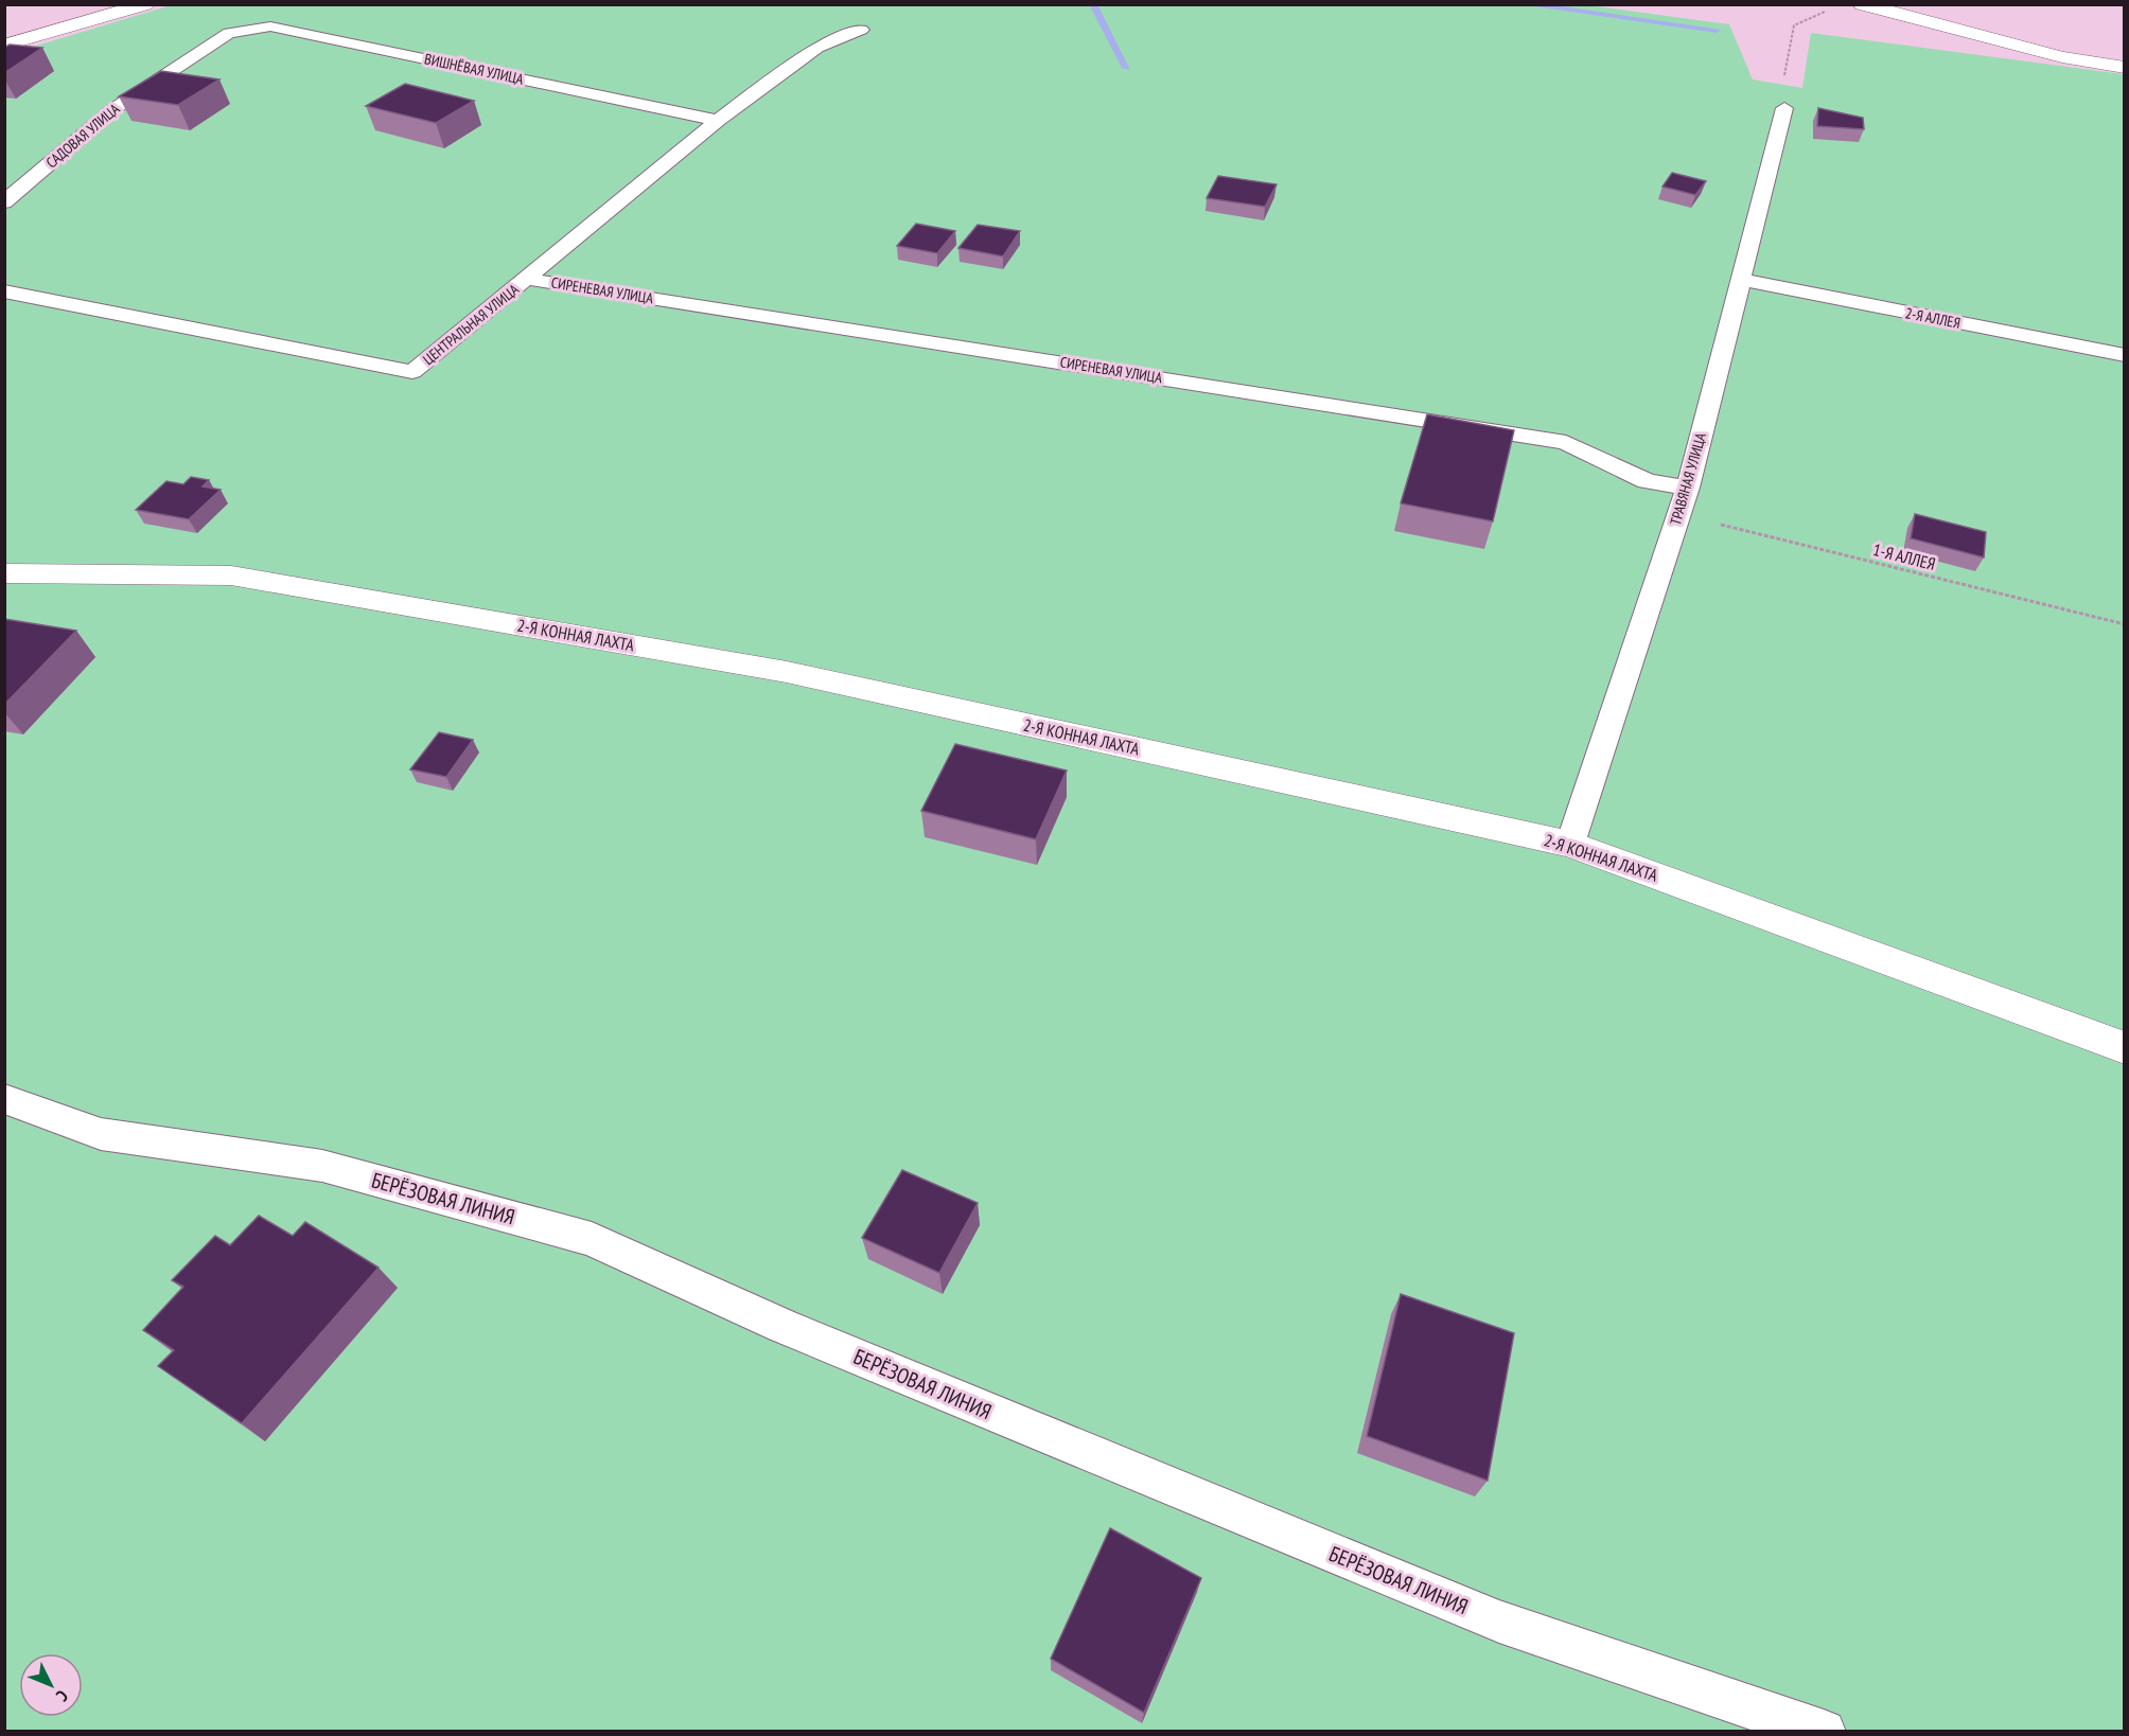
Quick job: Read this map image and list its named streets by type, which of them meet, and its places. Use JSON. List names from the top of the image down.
{
  "streets": {
    "street": ["2-Я КОННАЯ ЛАХТА"],
    "lane": [
      "ВИШНЁВАЯ УЛИЦА",
      "САДОВАЯ УЛИЦА",
      "СИРЕНЕВАЯ УЛИЦА",
      "2-Я АЛЛЕЯ",
      "ЦЕНТРАЛЬНАЯ УЛИЦА",
      "ТРАВЯНАЯ УЛИЦА",
      "БЕРЁЗОВАЯ ЛИНИЯ"
    ],
    "path": ["1-Я АЛЛЕЯ"]
  },
  "crossings": [
    ["ВИШНЁВАЯ УЛИЦА", "САДОВАЯ УЛИЦА"],
    ["ВИШНЁВАЯ УЛИЦА", "ЦЕНТРАЛЬНАЯ УЛИЦА"],
    ["СИРЕНЕВАЯ УЛИЦА", "ЦЕНТРАЛЬНАЯ УЛИЦА"],
    ["СИРЕНЕВАЯ УЛИЦА", "ТРАВЯНАЯ УЛИЦА"],
    ["2-Я АЛЛЕЯ", "ТРАВЯНАЯ УЛИЦА"],
    ["ТРАВЯНАЯ УЛИЦА", "1-Я АЛЛЕЯ"],
    ["ТРАВЯНАЯ УЛИЦА", "2-Я КОННАЯ ЛАХТА"]
  ],
  "north": "bottom right"
}
